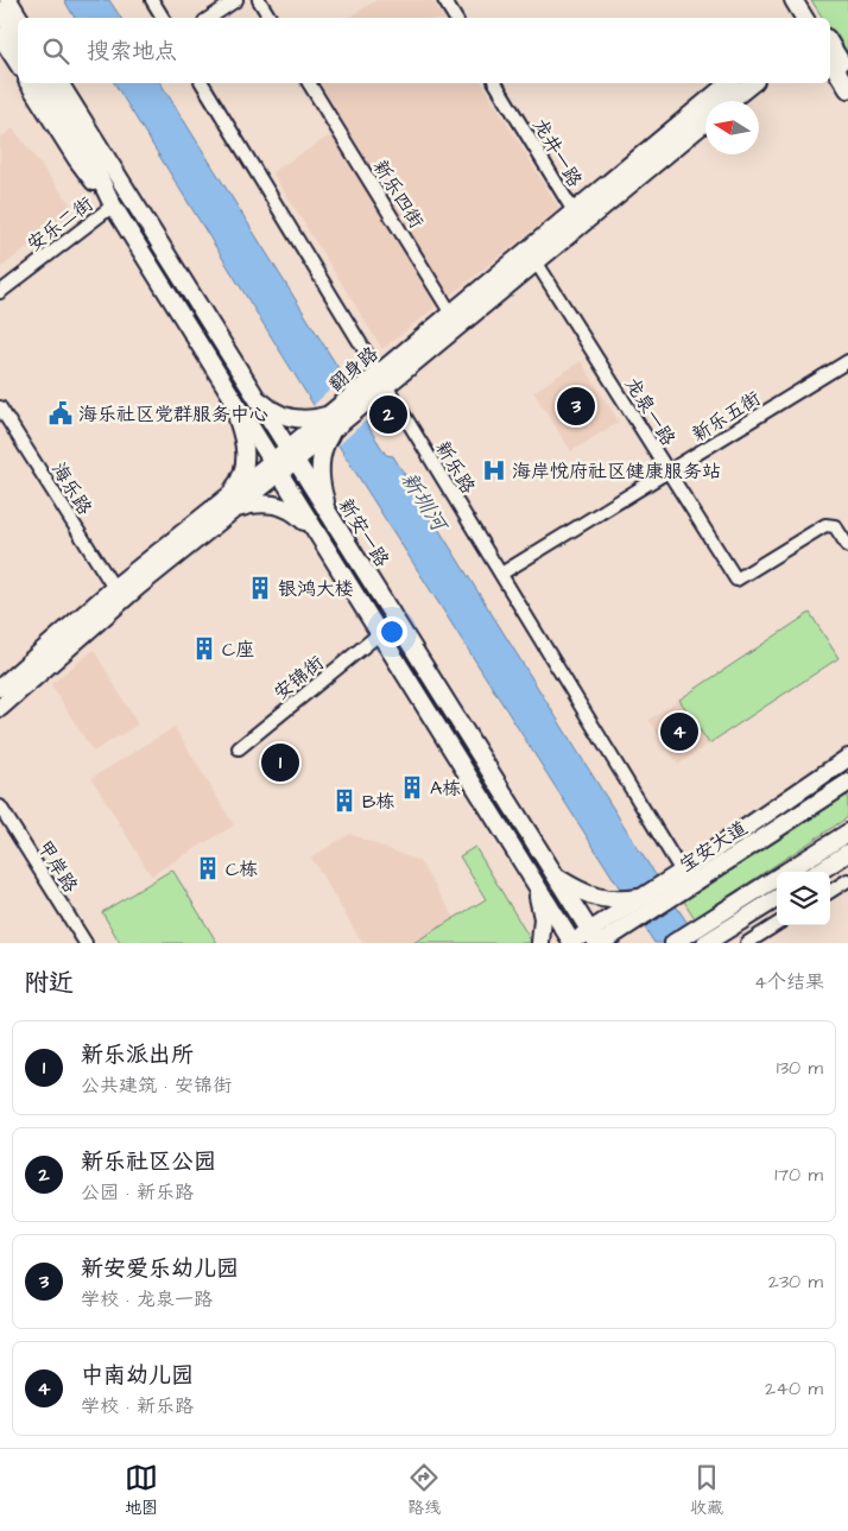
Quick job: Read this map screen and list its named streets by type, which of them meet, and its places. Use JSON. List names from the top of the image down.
{
  "streets": {
    "main road": ["翻身路", "新安一路", "宝安大道"],
    "street": [
      "龙井一路",
      "新乐四街",
      "安乐二街",
      "龙泉一路",
      "新乐五街",
      "新乐路",
      "海乐路",
      "安锦街",
      "甲岸路"
    ]
  },
  "crossings": [
    ["龙井一路", "翻身路"],
    ["新乐四街", "翻身路"],
    ["翻身路", "龙泉一路"],
    ["翻身路", "新乐路"],
    ["翻身路", "海乐路"],
    ["翻身路", "新安一路"],
    ["龙泉一路", "新乐五街"],
    ["新乐五街", "新乐路"],
    ["新安一路", "宝安大道"]
  ],
  "water": ["新圳河"],
  "places": {
    "public building": ["海乐社区党群服务中心"],
    "hospital": ["海岸悦府社区健康服务站"],
    "building": [
      "银鸿大楼",
      "C座",
      "A栋",
      "B栋",
      "C栋"
    ]
  },
  "north": "left",
  "page": {
    "search": "搜索地点",
    "pins": [
      "3",
      "2",
      "4",
      "1"
    ],
    "heading": ["附近", "4个结果"],
    "list": [
      {
        "mark": "1",
        "name": "新乐派出所",
        "note": "公共建筑 · 安锦街",
        "value": "130 m"
      },
      {
        "mark": "2",
        "name": "新乐社区公园",
        "note": "公园 · 新乐路",
        "value": "170 m"
      },
      {
        "mark": "3",
        "name": "新安爱乐幼儿园",
        "note": "学校 · 龙泉一路",
        "value": "230 m"
      },
      {
        "mark": "4",
        "name": "中南幼儿园",
        "note": "学校 · 新乐路",
        "value": "240 m"
      }
    ],
    "nav": ["地图", "路线", "收藏"]
  }
}
